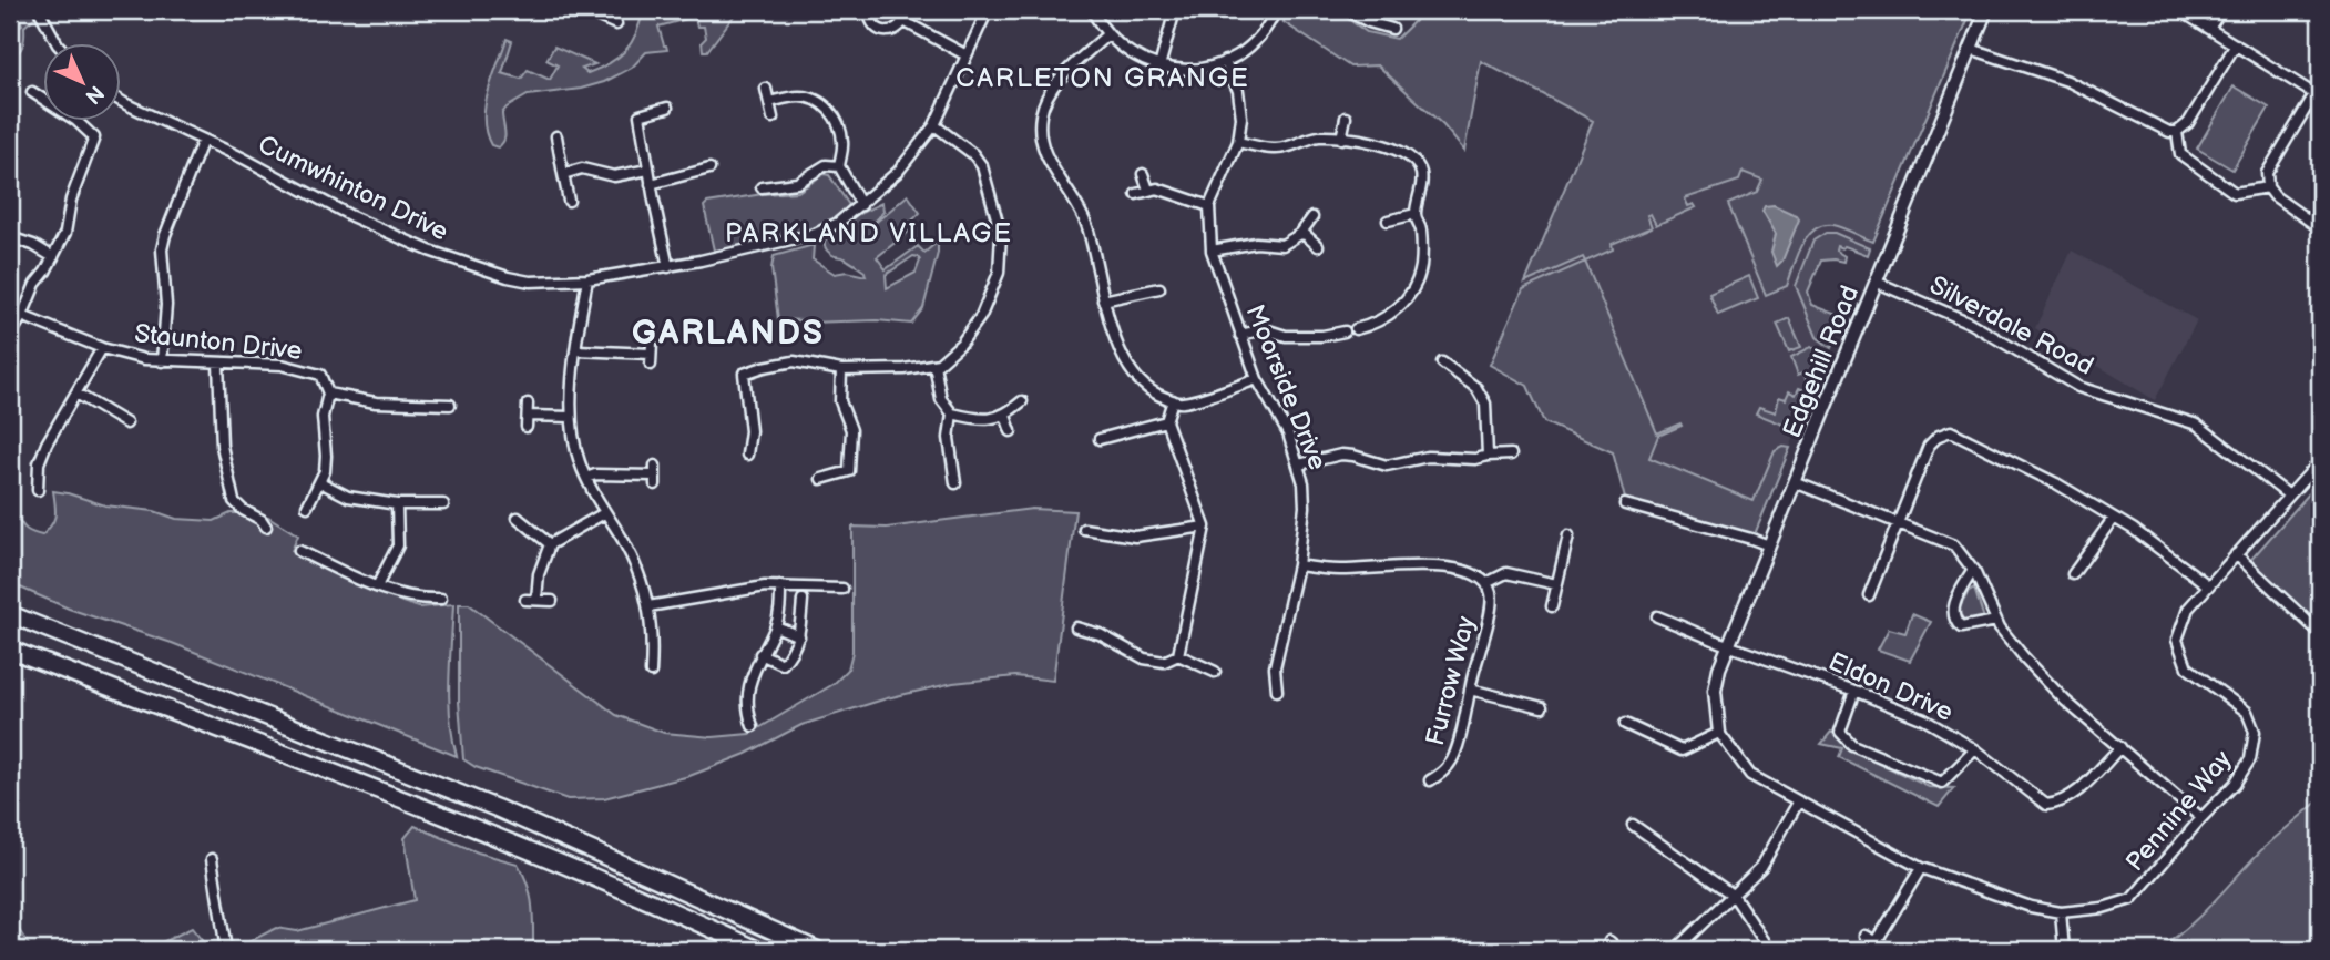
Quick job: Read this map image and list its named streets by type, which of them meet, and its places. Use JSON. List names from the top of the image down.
{
  "streets": {
    "street": [
      "Cumwhinton Drive",
      "Silverdale Road",
      "Staunton Drive",
      "Edgehill Road",
      "Moorside Drive",
      "Furrow Way",
      "Eldon Drive",
      "Pennine Way"
    ]
  },
  "crossings": [
    ["Silverdale Road", "Edgehill Road"],
    ["Silverdale Road", "Pennine Way"],
    ["Edgehill Road", "Eldon Drive"],
    ["Edgehill Road", "Pennine Way"]
  ],
  "districts": ["CARLETON GRANGE", "PARKLAND VILLAGE", "GARLANDS"],
  "north": "bottom right"
}
